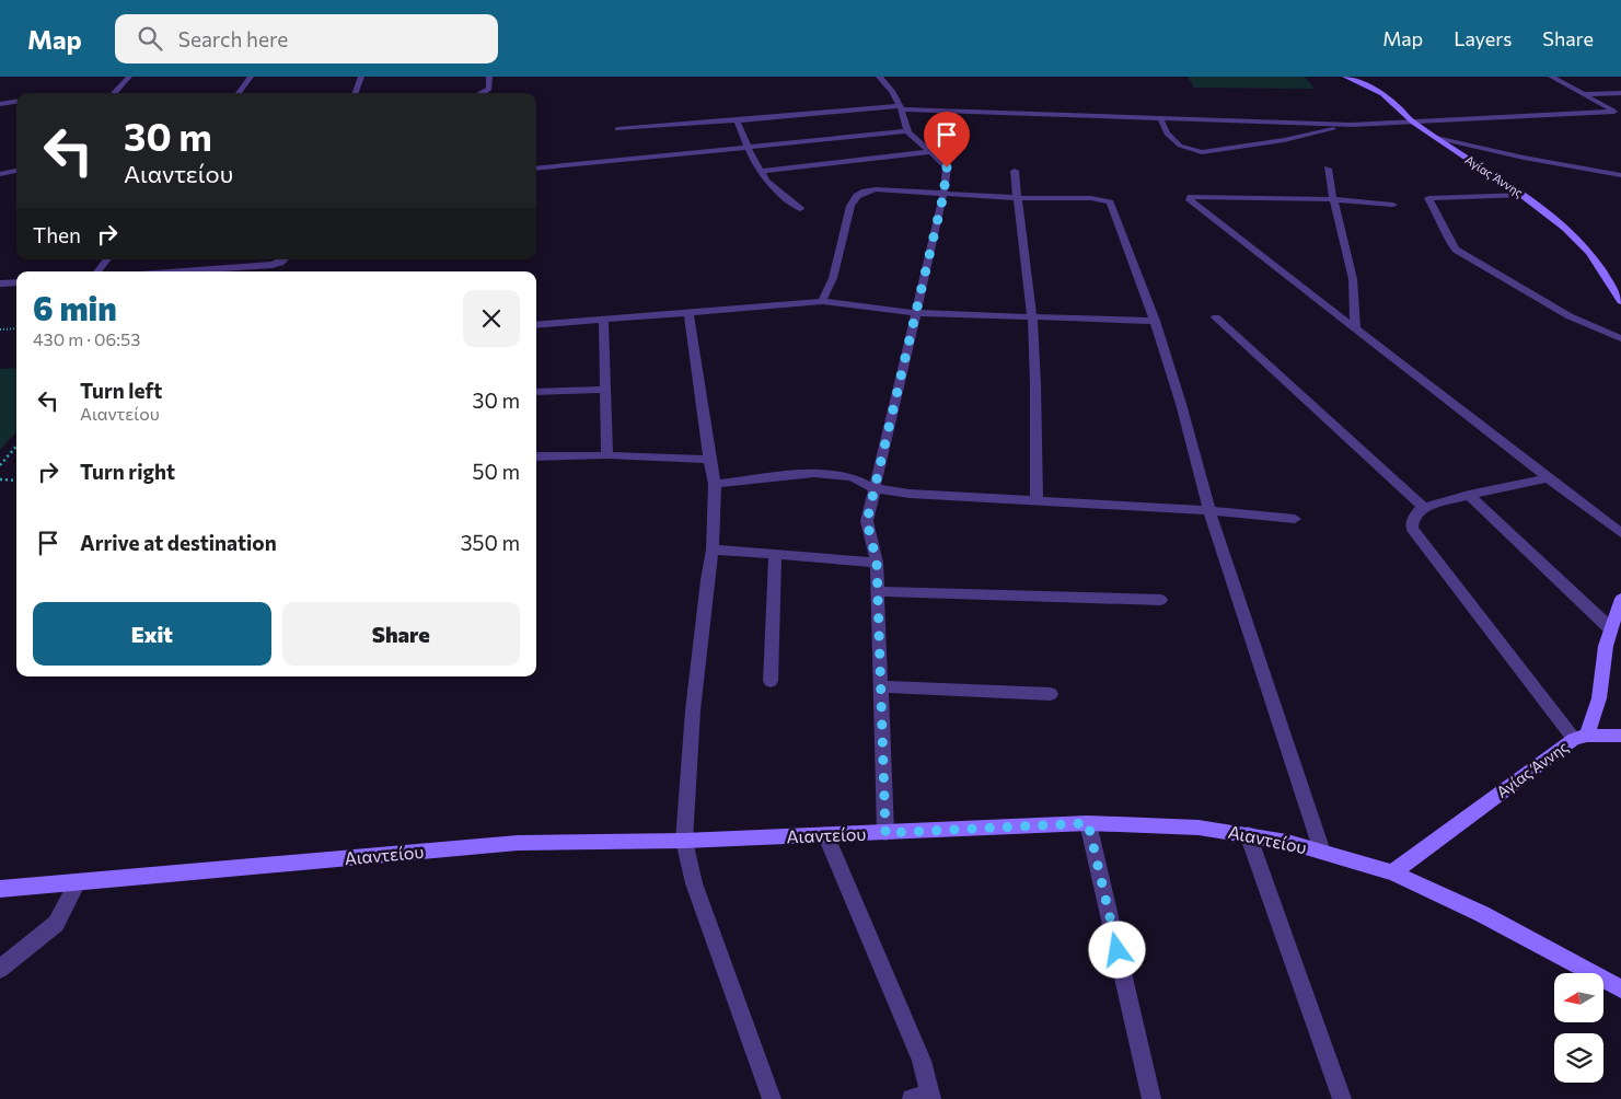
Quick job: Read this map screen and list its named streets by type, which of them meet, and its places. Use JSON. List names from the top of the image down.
{
  "streets": {
    "street": ["Αγίας Άννης", "Αιαντείου"]
  },
  "crossings": [
    ["Αγίας Άννης", "Αιαντείου"]
  ],
  "north": "left",
  "page": {
    "header": "Map",
    "search": "Search here",
    "nav": ["Map", "Layers", "Share"],
    "turn": ["30 m", "Αιαντείου"],
    "then": "Then",
    "heading": ["6 min", "430 m · 06:53"],
    "list": [
      {
        "name": "Turn left",
        "note": "Αιαντείου",
        "value": "30 m"
      },
      {
        "name": "Turn right",
        "value": "50 m"
      },
      {
        "name": "Arrive at destination",
        "value": "350 m"
      }
    ],
    "buttons": ["Exit", "Share"]
  }
}
